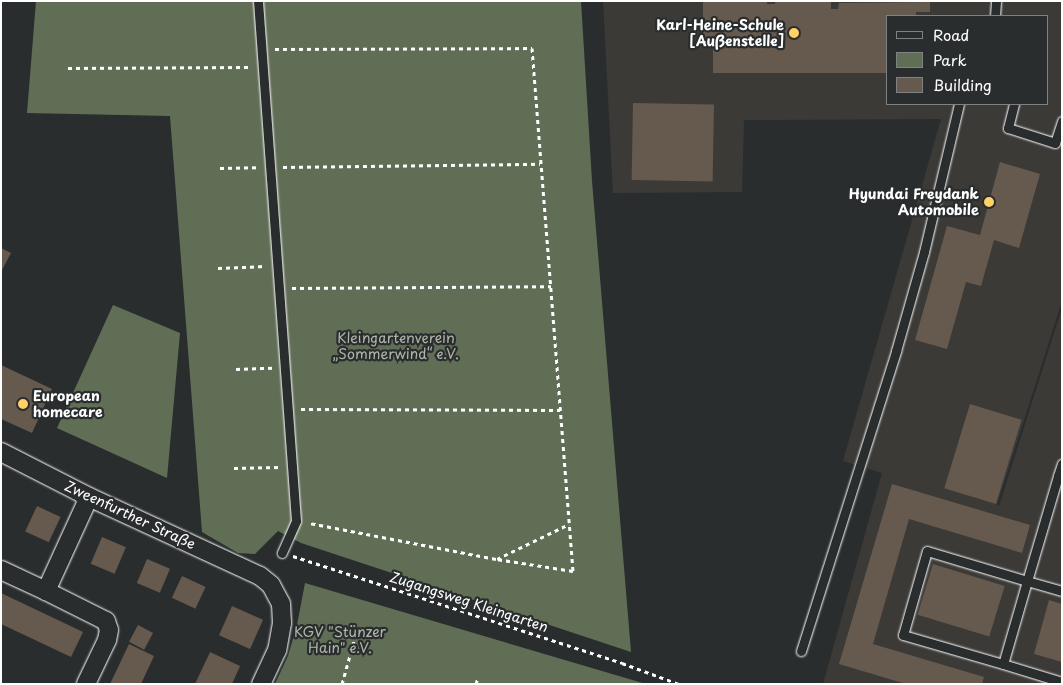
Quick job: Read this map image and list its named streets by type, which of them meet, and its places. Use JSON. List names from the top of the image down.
{
  "streets": {
    "street": ["Zweenfurther Straße"],
    "path": ["Zugangsweg Kleingarten"]
  },
  "parks": ["Kleingartenverein „Sommerwind“ e.V.", "KGV \"Stünzer Hain\" e.V."],
  "places": ["Karl-Heine-Schule [Außenstelle]", "Hyundai Freydank Automobile", "European homecare"],
  "legend": ["Road", "Park", "Building"]
}
